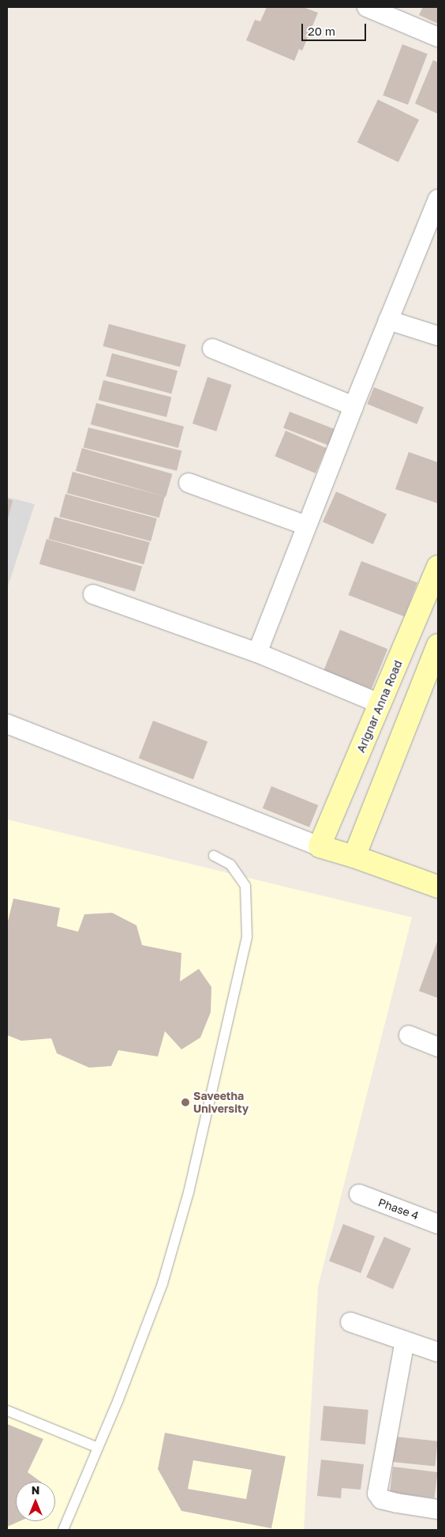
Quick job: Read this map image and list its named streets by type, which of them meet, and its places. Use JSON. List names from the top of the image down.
{
  "streets": {
    "street": ["Arignar Anna Road", "Phase 4"]
  },
  "places": ["Saveetha University"],
  "scale_bar": "20 m",
  "north": "top"
}
